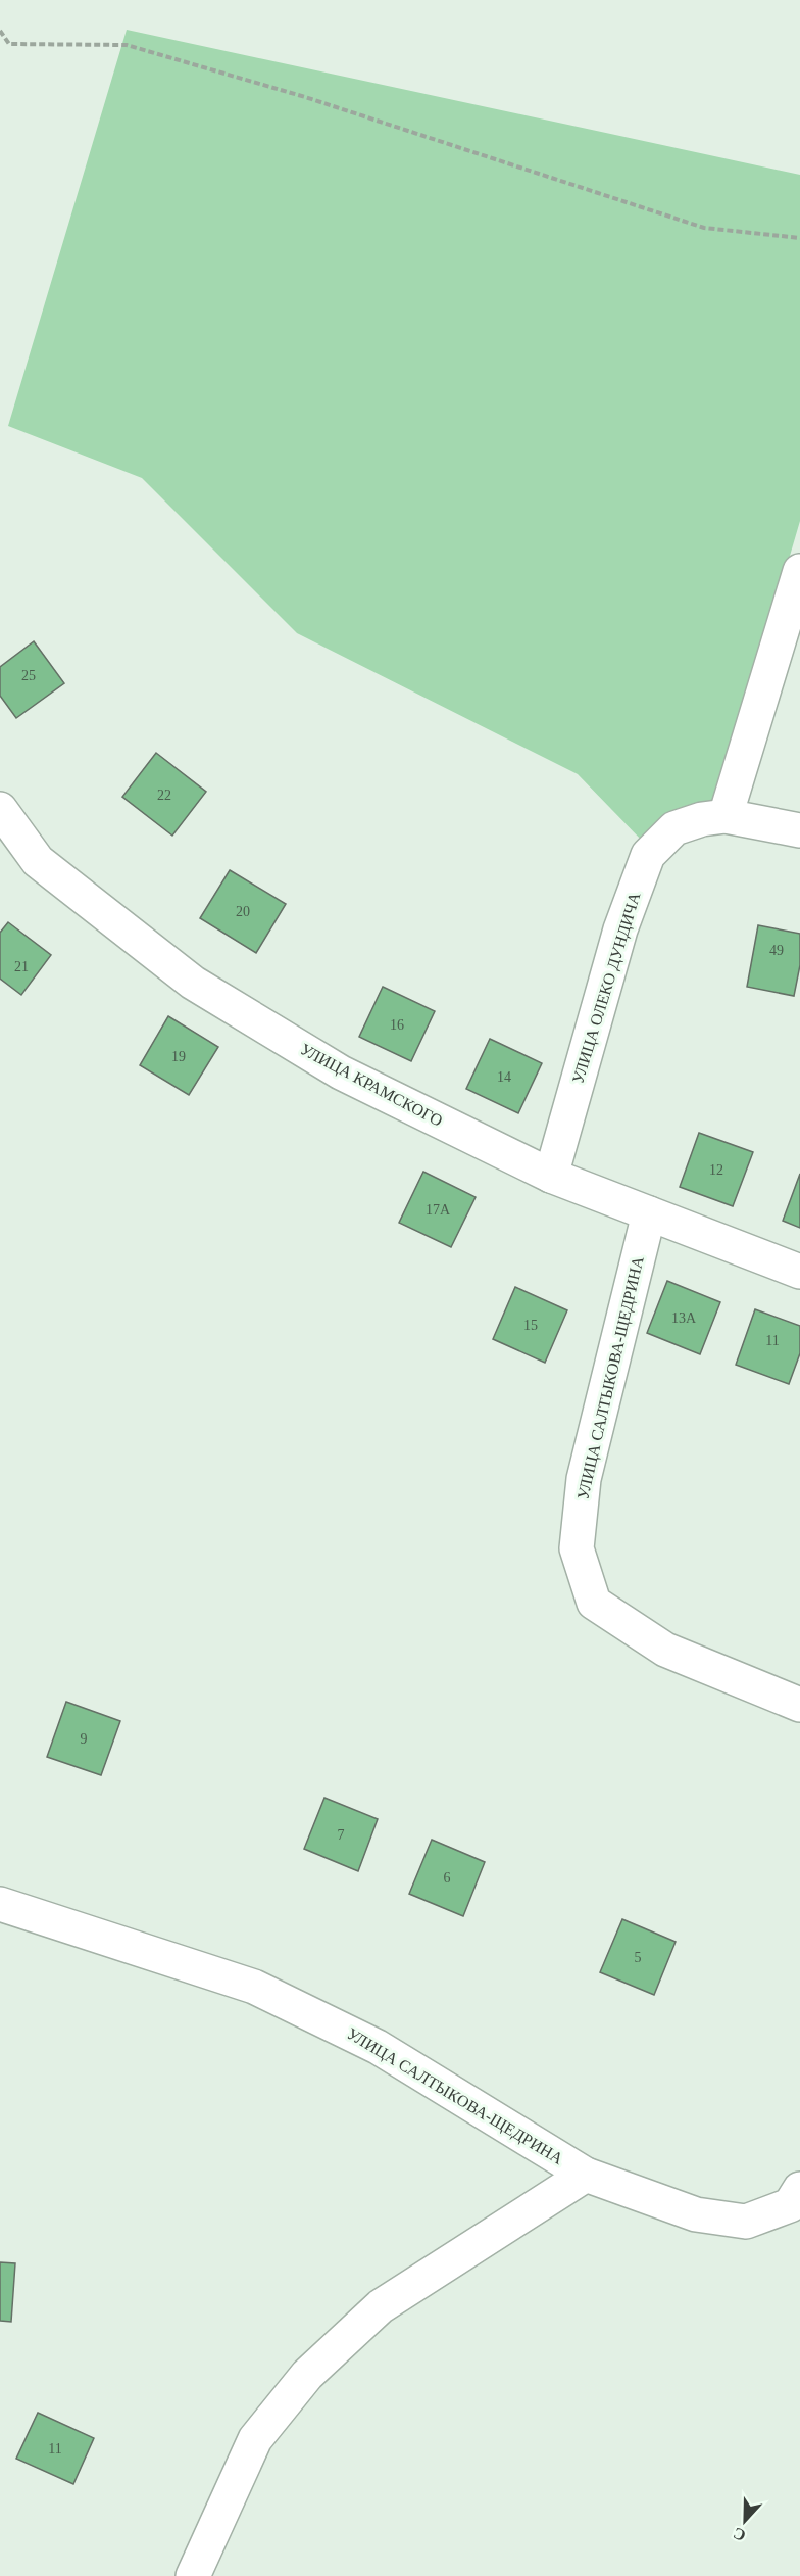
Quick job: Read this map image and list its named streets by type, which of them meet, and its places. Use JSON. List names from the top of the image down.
{
  "streets": {
    "street": ["УЛИЦА ОЛЕКО ДУНДИЧА", "УЛИЦА КРАМСКОГО", "УЛИЦА САЛТЫКОВА-ЩЕДРИНА"]
  },
  "crossings": [
    ["УЛИЦА ОЛЕКО ДУНДИЧА", "УЛИЦА КРАМСКОГО"],
    ["УЛИЦА КРАМСКОГО", "УЛИЦА САЛТЫКОВА-ЩЕДРИНА"]
  ],
  "house_numbers": [
    "25",
    "22",
    "20",
    "49",
    "21",
    "16",
    "19",
    "14",
    "12",
    "17А",
    "13А",
    "15",
    "11",
    "9",
    "7",
    "6",
    "5",
    "11"
  ],
  "north": "bottom"
}
